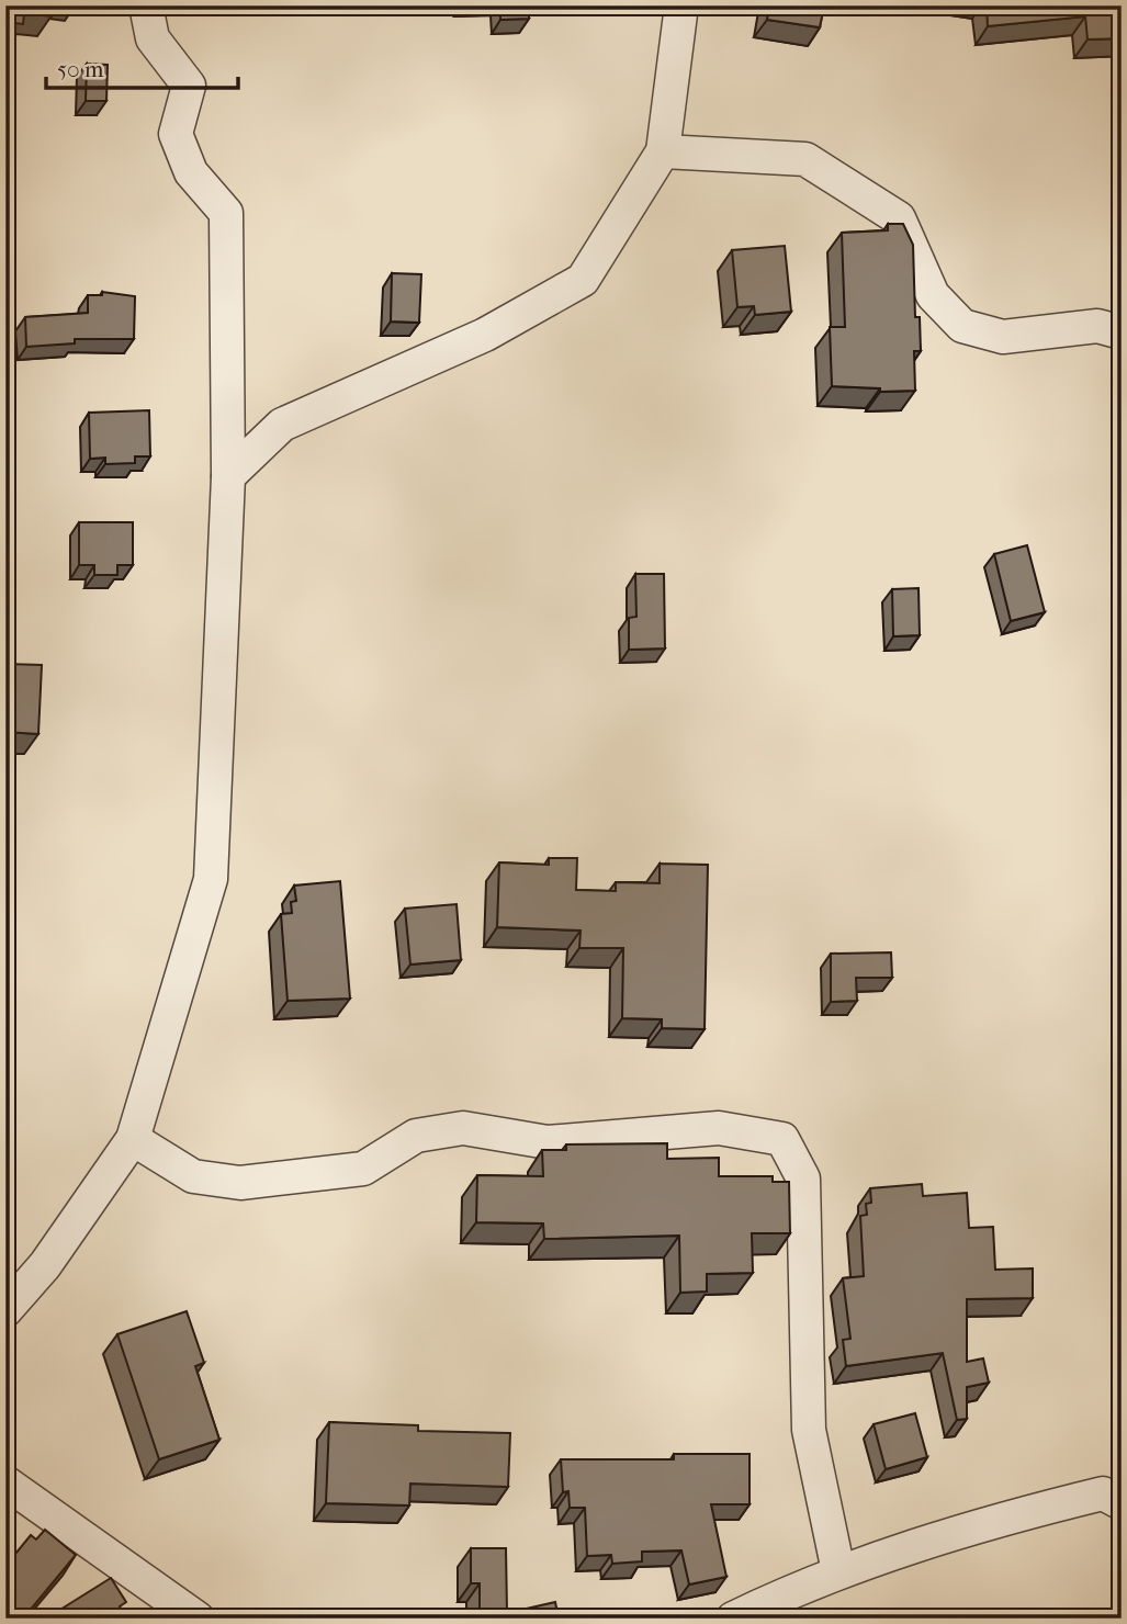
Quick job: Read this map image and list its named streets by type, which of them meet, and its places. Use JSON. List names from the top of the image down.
{
  "scale_bar": "50 m"
}
